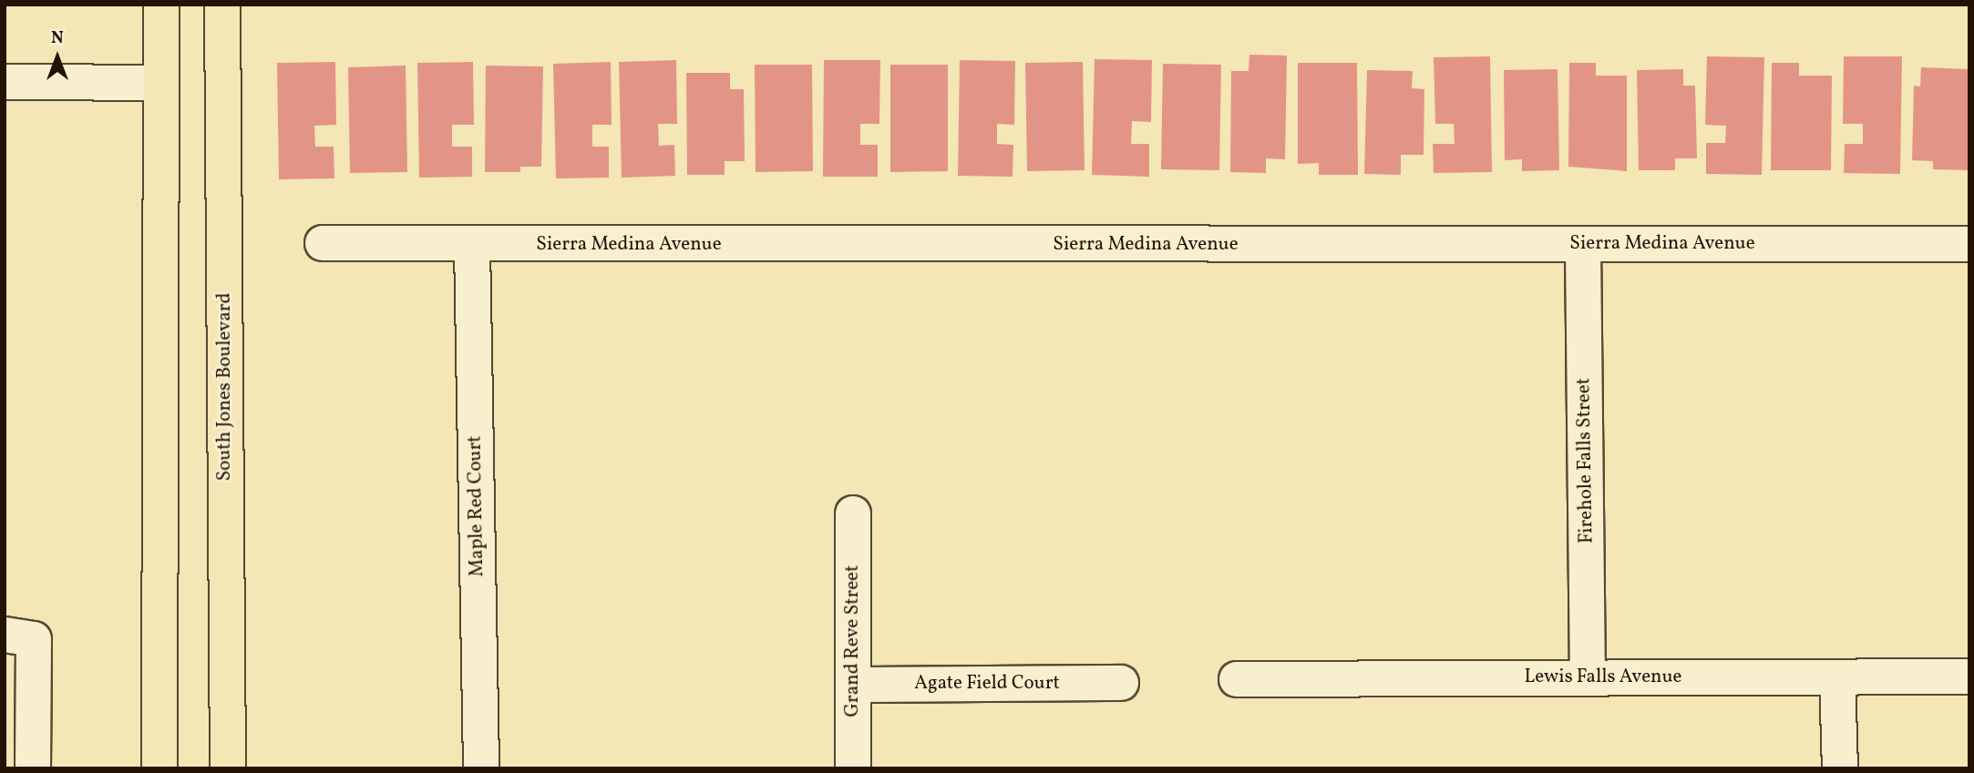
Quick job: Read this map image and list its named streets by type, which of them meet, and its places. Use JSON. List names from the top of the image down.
{
  "streets": {
    "main road": ["South Jones Boulevard"],
    "street": [
      "Sierra Medina Avenue",
      "Firehole Falls Street",
      "Maple Red Court",
      "Grand Reve Street",
      "Lewis Falls Avenue",
      "Agate Field Court"
    ]
  },
  "crossings": [
    ["Sierra Medina Avenue", "Firehole Falls Street"],
    ["Sierra Medina Avenue", "Maple Red Court"],
    ["Firehole Falls Street", "Lewis Falls Avenue"],
    ["Grand Reve Street", "Agate Field Court"]
  ],
  "north": "top"
}
